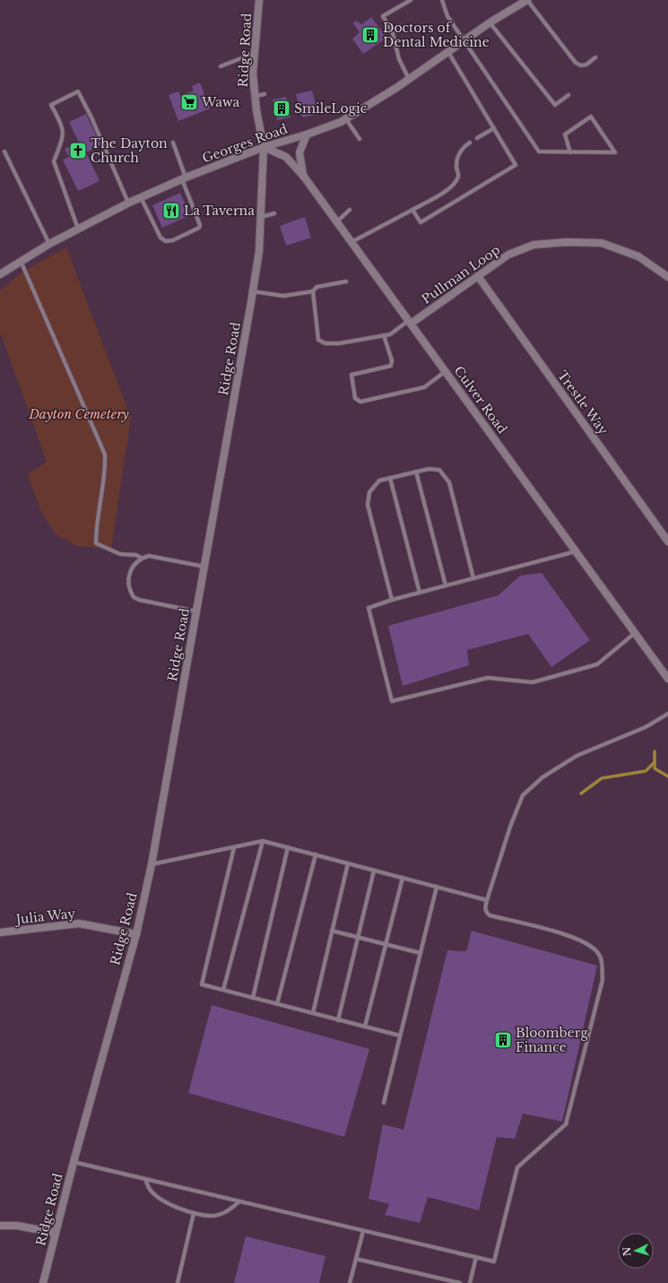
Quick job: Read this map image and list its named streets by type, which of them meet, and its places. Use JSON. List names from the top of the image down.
{
  "streets": {
    "street": [
      "Ridge Road",
      "Georges Road",
      "Pullman Loop",
      "Culver Road",
      "Trestle Way",
      "Julia Way"
    ]
  },
  "crossings": [
    ["Ridge Road", "Georges Road"],
    ["Ridge Road", "Culver Road"],
    ["Ridge Road", "Julia Way"],
    ["Georges Road", "Culver Road"],
    ["Pullman Loop", "Culver Road"],
    ["Pullman Loop", "Trestle Way"]
  ],
  "parks": ["Dayton Cemetery"],
  "places": {
    "building": ["Doctors of Dental Medicine", "SmileLogic", "Bloomberg Finance"],
    "supermarket": ["Wawa"],
    "church": ["The Dayton Church"],
    "restaurant": ["La Taverna"]
  },
  "north": "left"
}
